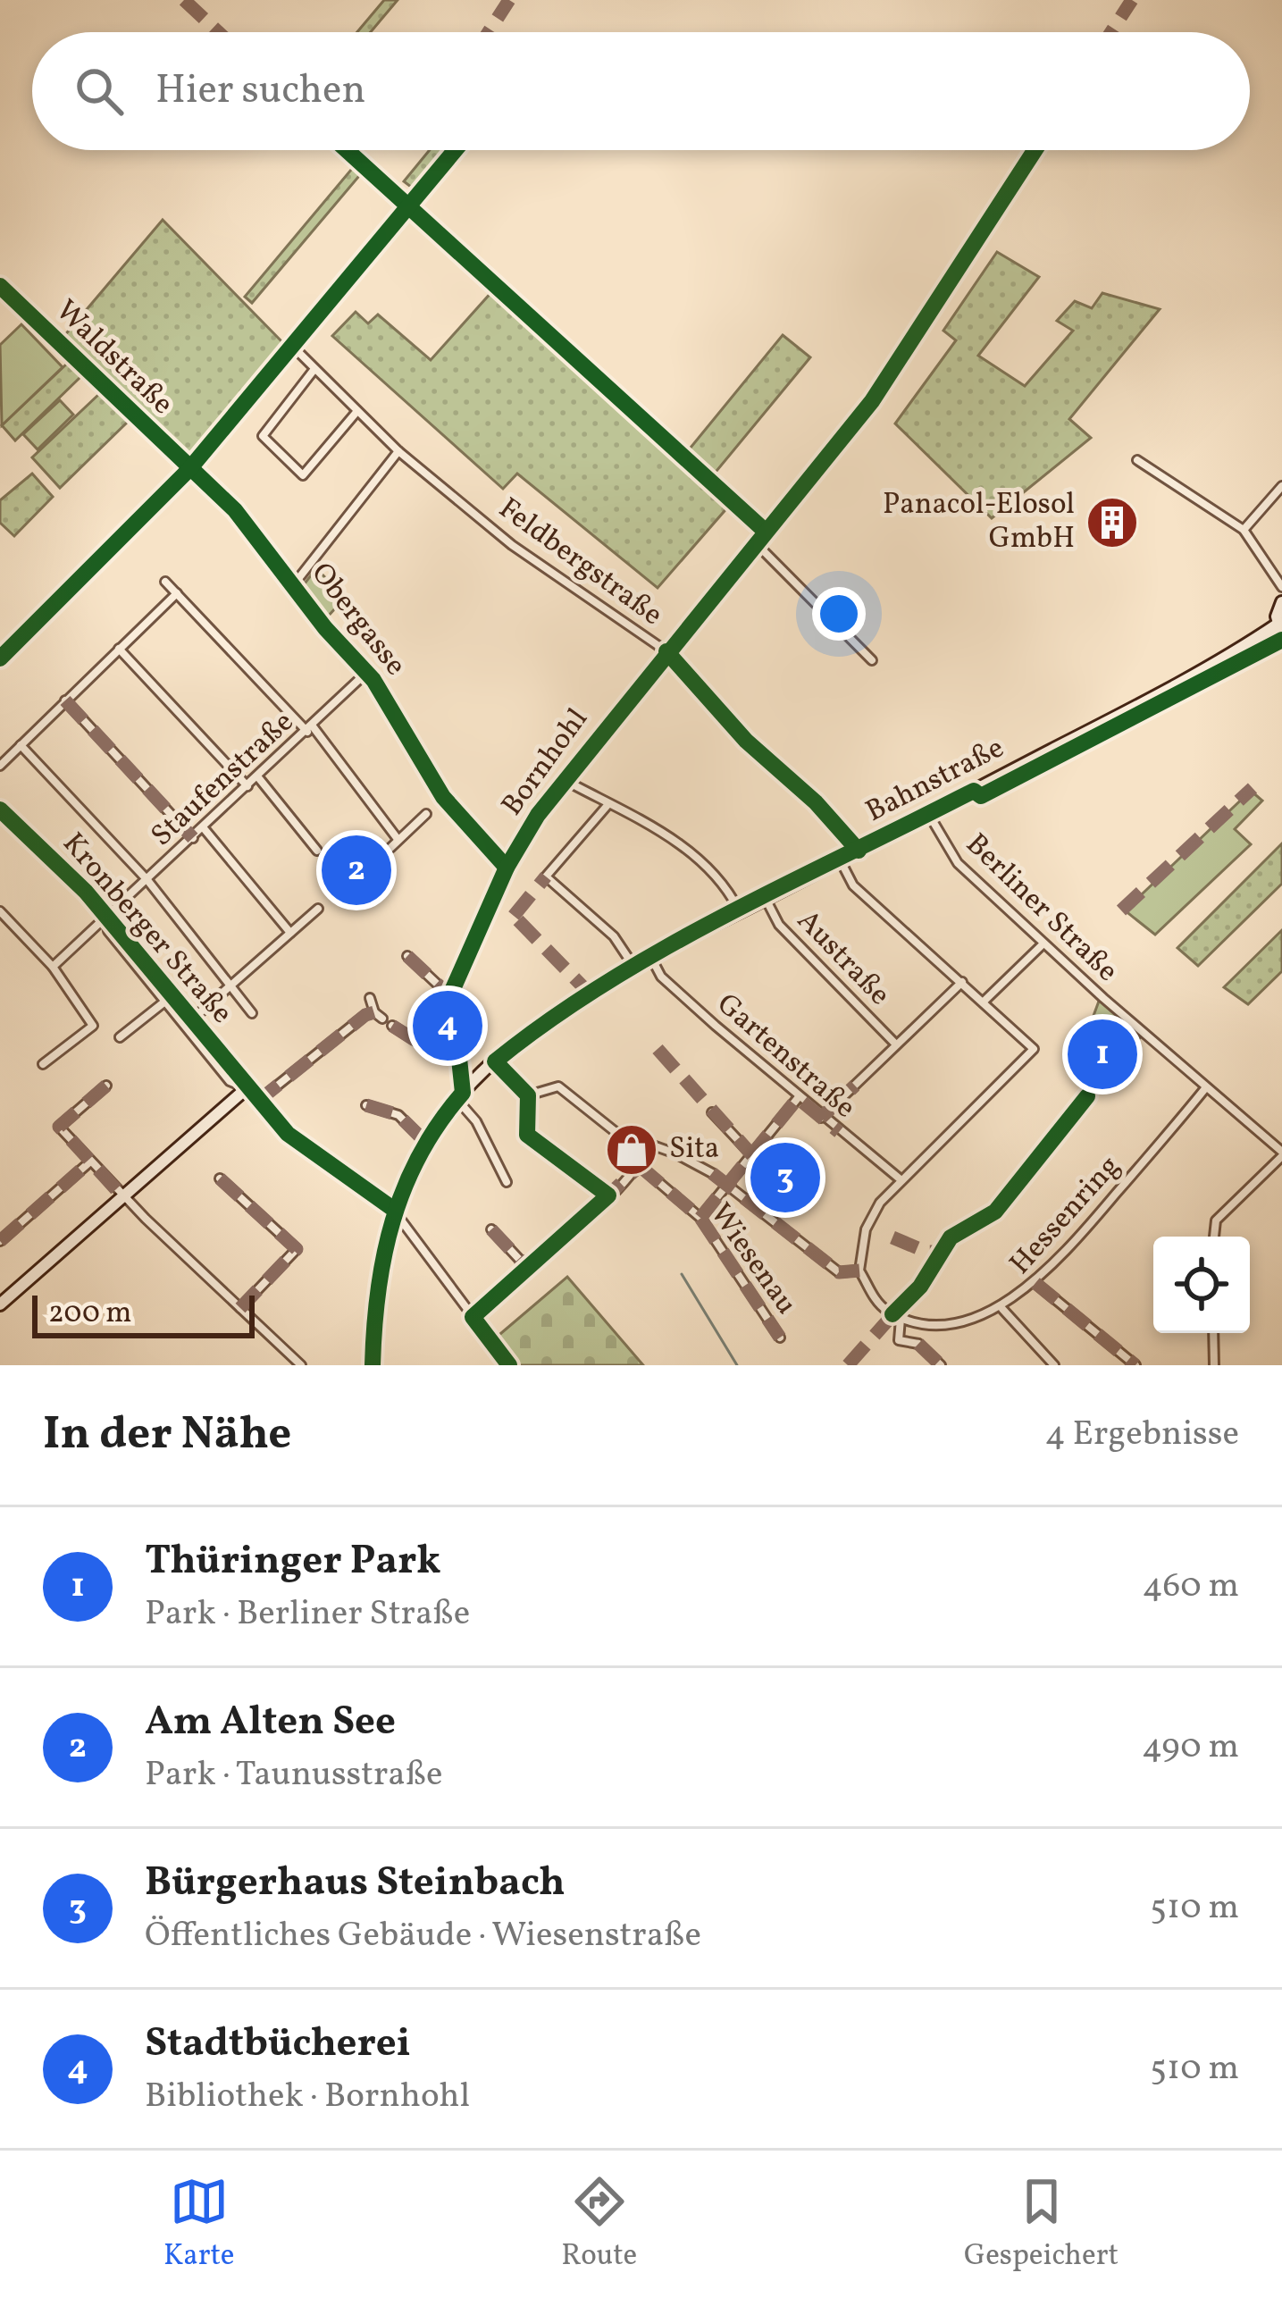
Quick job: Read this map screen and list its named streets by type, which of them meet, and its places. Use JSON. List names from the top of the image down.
{
  "streets": {
    "main road": ["Bahnstraße", "Kronberger Straße"],
    "street": [
      "Waldstraße",
      "Feldbergstraße",
      "Obergasse",
      "Bornhohl",
      "Staufenstraße",
      "Berliner Straße",
      "Austraße",
      "Gartenstraße",
      "Hessenring",
      "Wiesenau"
    ]
  },
  "crossings": [
    ["Waldstraße", "Obergasse"],
    ["Feldbergstraße", "Bornhohl"],
    ["Feldbergstraße", "Bahnstraße"],
    ["Obergasse", "Bornhohl"],
    ["Obergasse", "Staufenstraße"],
    ["Bornhohl", "Bahnstraße"],
    ["Staufenstraße", "Kronberger Straße"],
    ["Bahnstraße", "Berliner Straße"],
    ["Bahnstraße", "Austraße"],
    ["Bahnstraße", "Gartenstraße"],
    ["Berliner Straße", "Hessenring"]
  ],
  "places": {
    "building": ["Panacol-Elosol GmbH"],
    "shop": ["Sita"]
  },
  "scale_bar": "200 m",
  "page": {
    "search": "Hier suchen",
    "pins": [
      "2",
      "4",
      "1",
      "3"
    ],
    "scale": "200 m",
    "heading": ["In der Nähe", "4 Ergebnisse"],
    "list": [
      {
        "mark": "1",
        "name": "Thüringer Park",
        "note": "Park · Berliner Straße",
        "value": "460 m"
      },
      {
        "mark": "2",
        "name": "Am Alten See",
        "note": "Park · Taunusstraße",
        "value": "490 m"
      },
      {
        "mark": "3",
        "name": "Bürgerhaus Steinbach",
        "note": "Öffentliches Gebäude · Wiesenstraße",
        "value": "510 m"
      },
      {
        "mark": "4",
        "name": "Stadtbücherei",
        "note": "Bibliothek · Bornhohl",
        "value": "510 m"
      }
    ],
    "nav": ["Karte", "Route", "Gespeichert"]
  }
}
